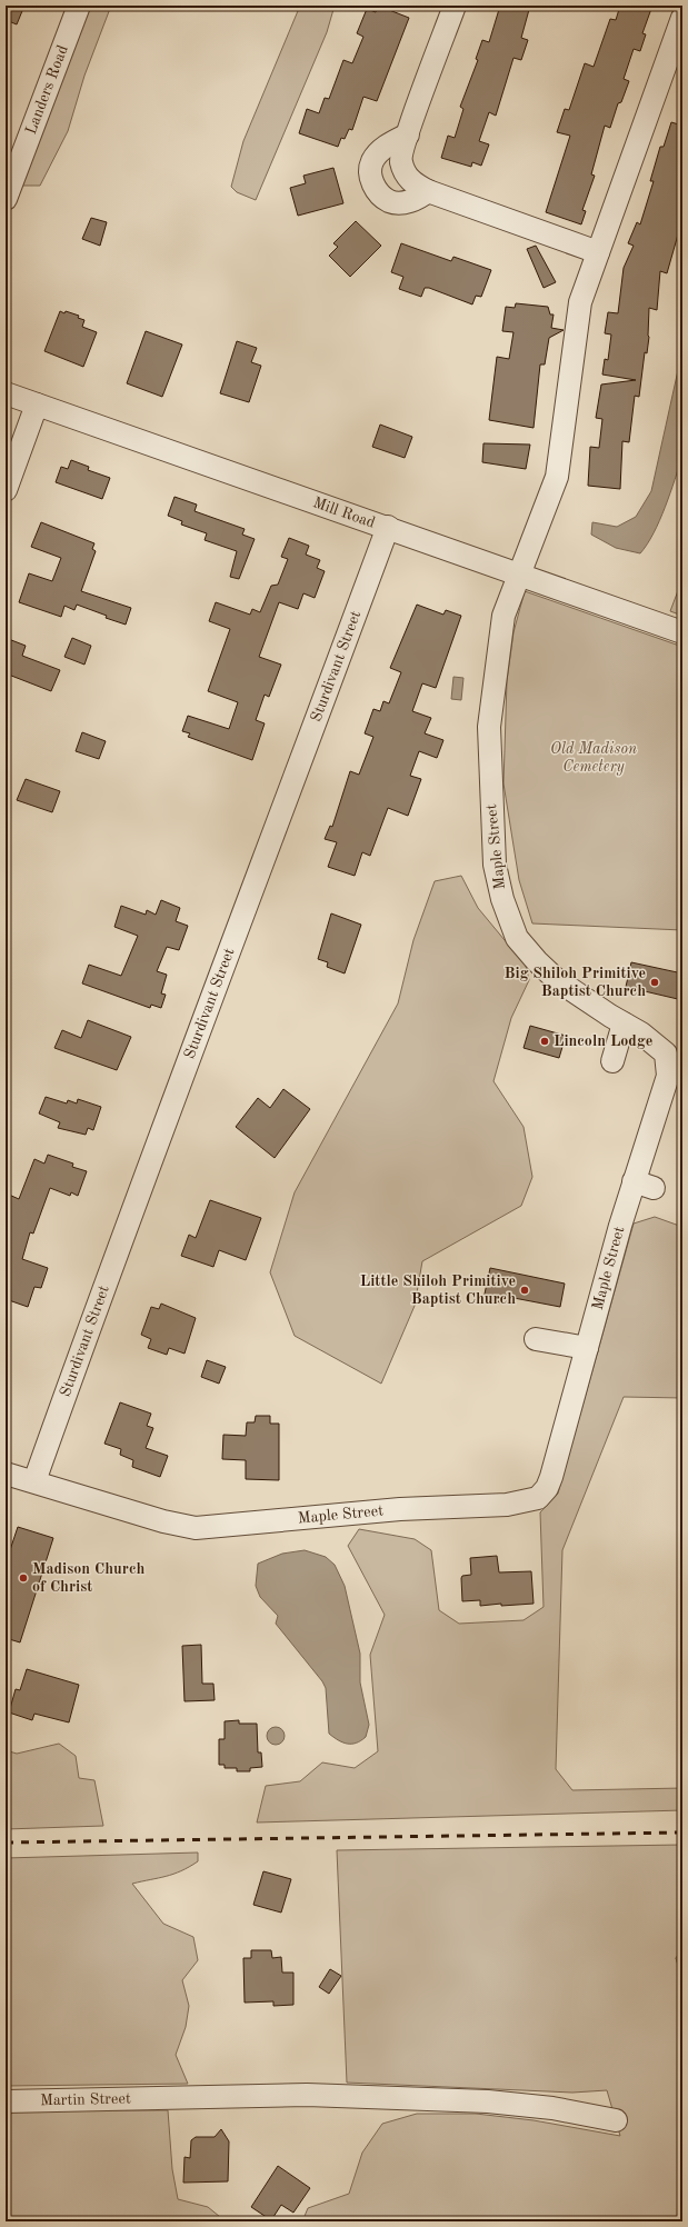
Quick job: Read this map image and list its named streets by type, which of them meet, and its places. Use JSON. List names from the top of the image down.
{
  "streets": {
    "street": [
      "Landers Road",
      "Mill Road",
      "Sturdivant Street",
      "Maple Street",
      "Martin Street"
    ]
  },
  "crossings": [
    ["Mill Road", "Sturdivant Street"],
    ["Mill Road", "Maple Street"],
    ["Sturdivant Street", "Maple Street"]
  ],
  "parks": ["Old Madison Cemetery"],
  "places": [
    "Big Shiloh Primitive Baptist Church",
    "Lincoln Lodge",
    "Little Shiloh Primitive Baptist Church",
    "Madison Church of Christ"
  ]
}
